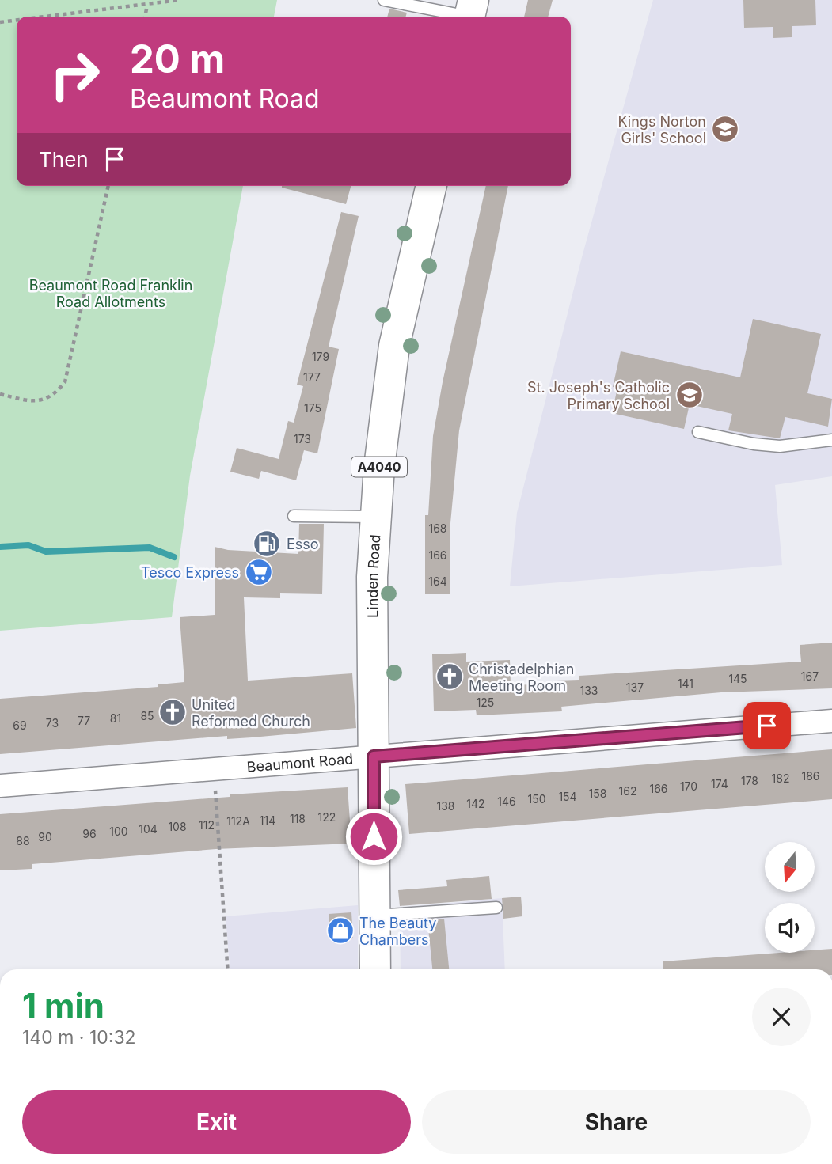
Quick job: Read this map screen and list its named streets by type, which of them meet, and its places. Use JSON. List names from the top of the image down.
{
  "streets": {
    "main road": ["A4040", "Linden Road"],
    "street": ["Beaumont Road"]
  },
  "crossings": [
    ["Linden Road", "Beaumont Road"]
  ],
  "parks": ["Beaumont Road Franklin Road Allotments"],
  "places": {
    "school or university": ["Kings Norton Girls' School", "St. Joseph's Catholic Primary School"],
    "fuel station": ["Esso"],
    "supermarket": ["Tesco Express"],
    "church": ["Christadelphian Meeting Room", "United Reformed Church"],
    "shop": ["The Beauty Chambers"]
  },
  "house_numbers": [
    "179",
    "177",
    "175",
    "173",
    "168",
    "166",
    "164",
    "167",
    "145",
    "141",
    "137",
    "133",
    "125",
    "85",
    "81",
    "77",
    "73",
    "69",
    "186",
    "182",
    "178",
    "174",
    "170",
    "166",
    "162",
    "158",
    "154",
    "150",
    "146",
    "142",
    "138",
    "122",
    "118",
    "114",
    "112A",
    "112",
    "108",
    "104",
    "100",
    "96",
    "90",
    "88"
  ],
  "north": "bottom",
  "page": {
    "turn": ["20 m", "Beaumont Road"],
    "then": "Then",
    "heading": ["1 min", "140 m · 10:32"],
    "buttons": ["Exit", "Share"]
  }
}
